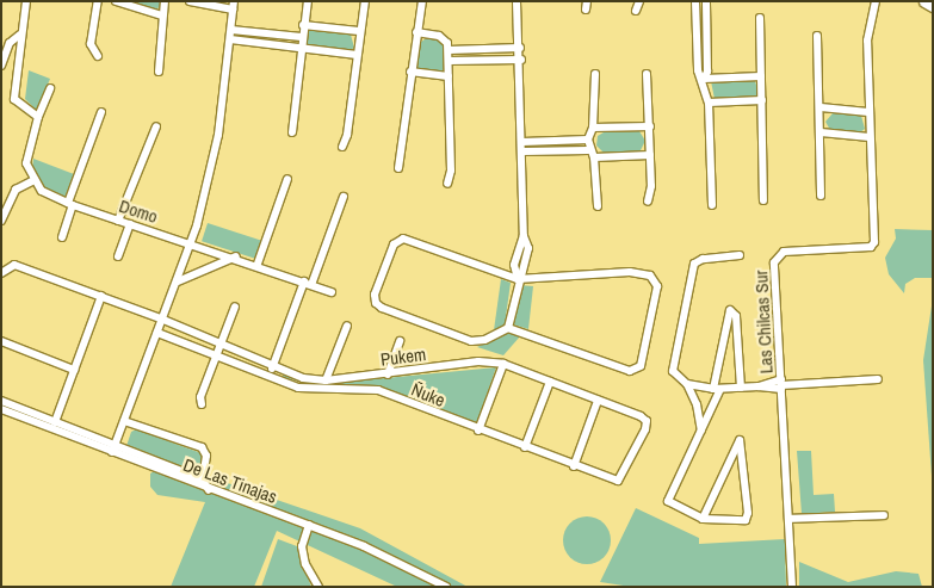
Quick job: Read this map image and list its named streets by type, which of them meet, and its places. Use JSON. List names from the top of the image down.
{
  "streets": {
    "street": [
      "Domo",
      "Las Chilcas Sur",
      "Pukem",
      "Ñuke",
      "De Las Tinajas"
    ]
  },
  "crossings": [
    ["Pukem", "Ñuke"]
  ]
}
